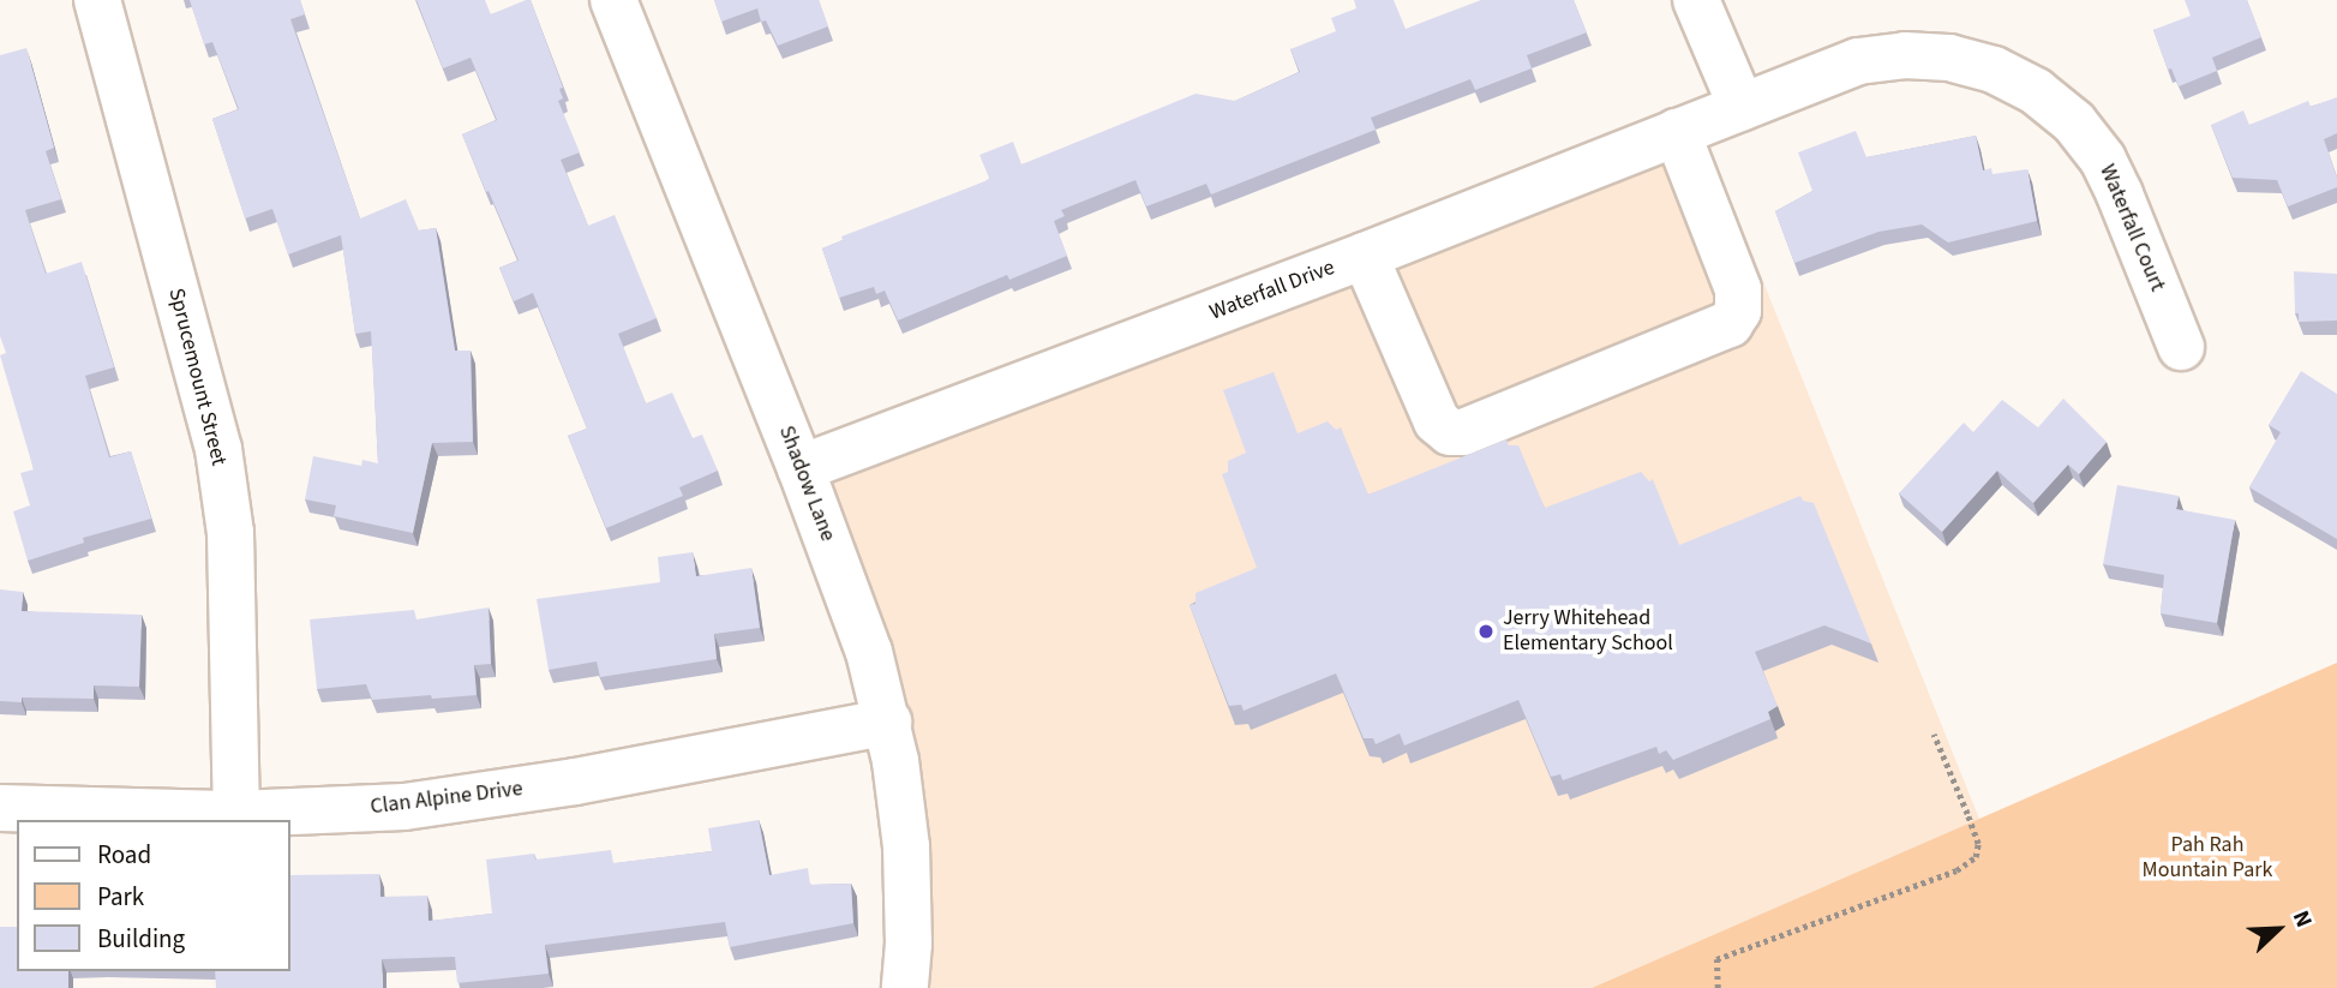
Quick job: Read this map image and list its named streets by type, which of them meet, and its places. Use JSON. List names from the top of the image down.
{
  "streets": {
    "street": [
      "Waterfall Court",
      "Waterfall Drive",
      "Sprucemount Street",
      "Shadow Lane",
      "Clan Alpine Drive"
    ]
  },
  "crossings": [
    ["Waterfall Court", "Waterfall Drive"],
    ["Waterfall Drive", "Shadow Lane"],
    ["Sprucemount Street", "Clan Alpine Drive"],
    ["Shadow Lane", "Clan Alpine Drive"]
  ],
  "parks": ["Pah Rah Mountain Park"],
  "places": ["Jerry Whitehead Elementary School"],
  "legend": ["Road", "Park", "Building"],
  "north": "top right"
}
